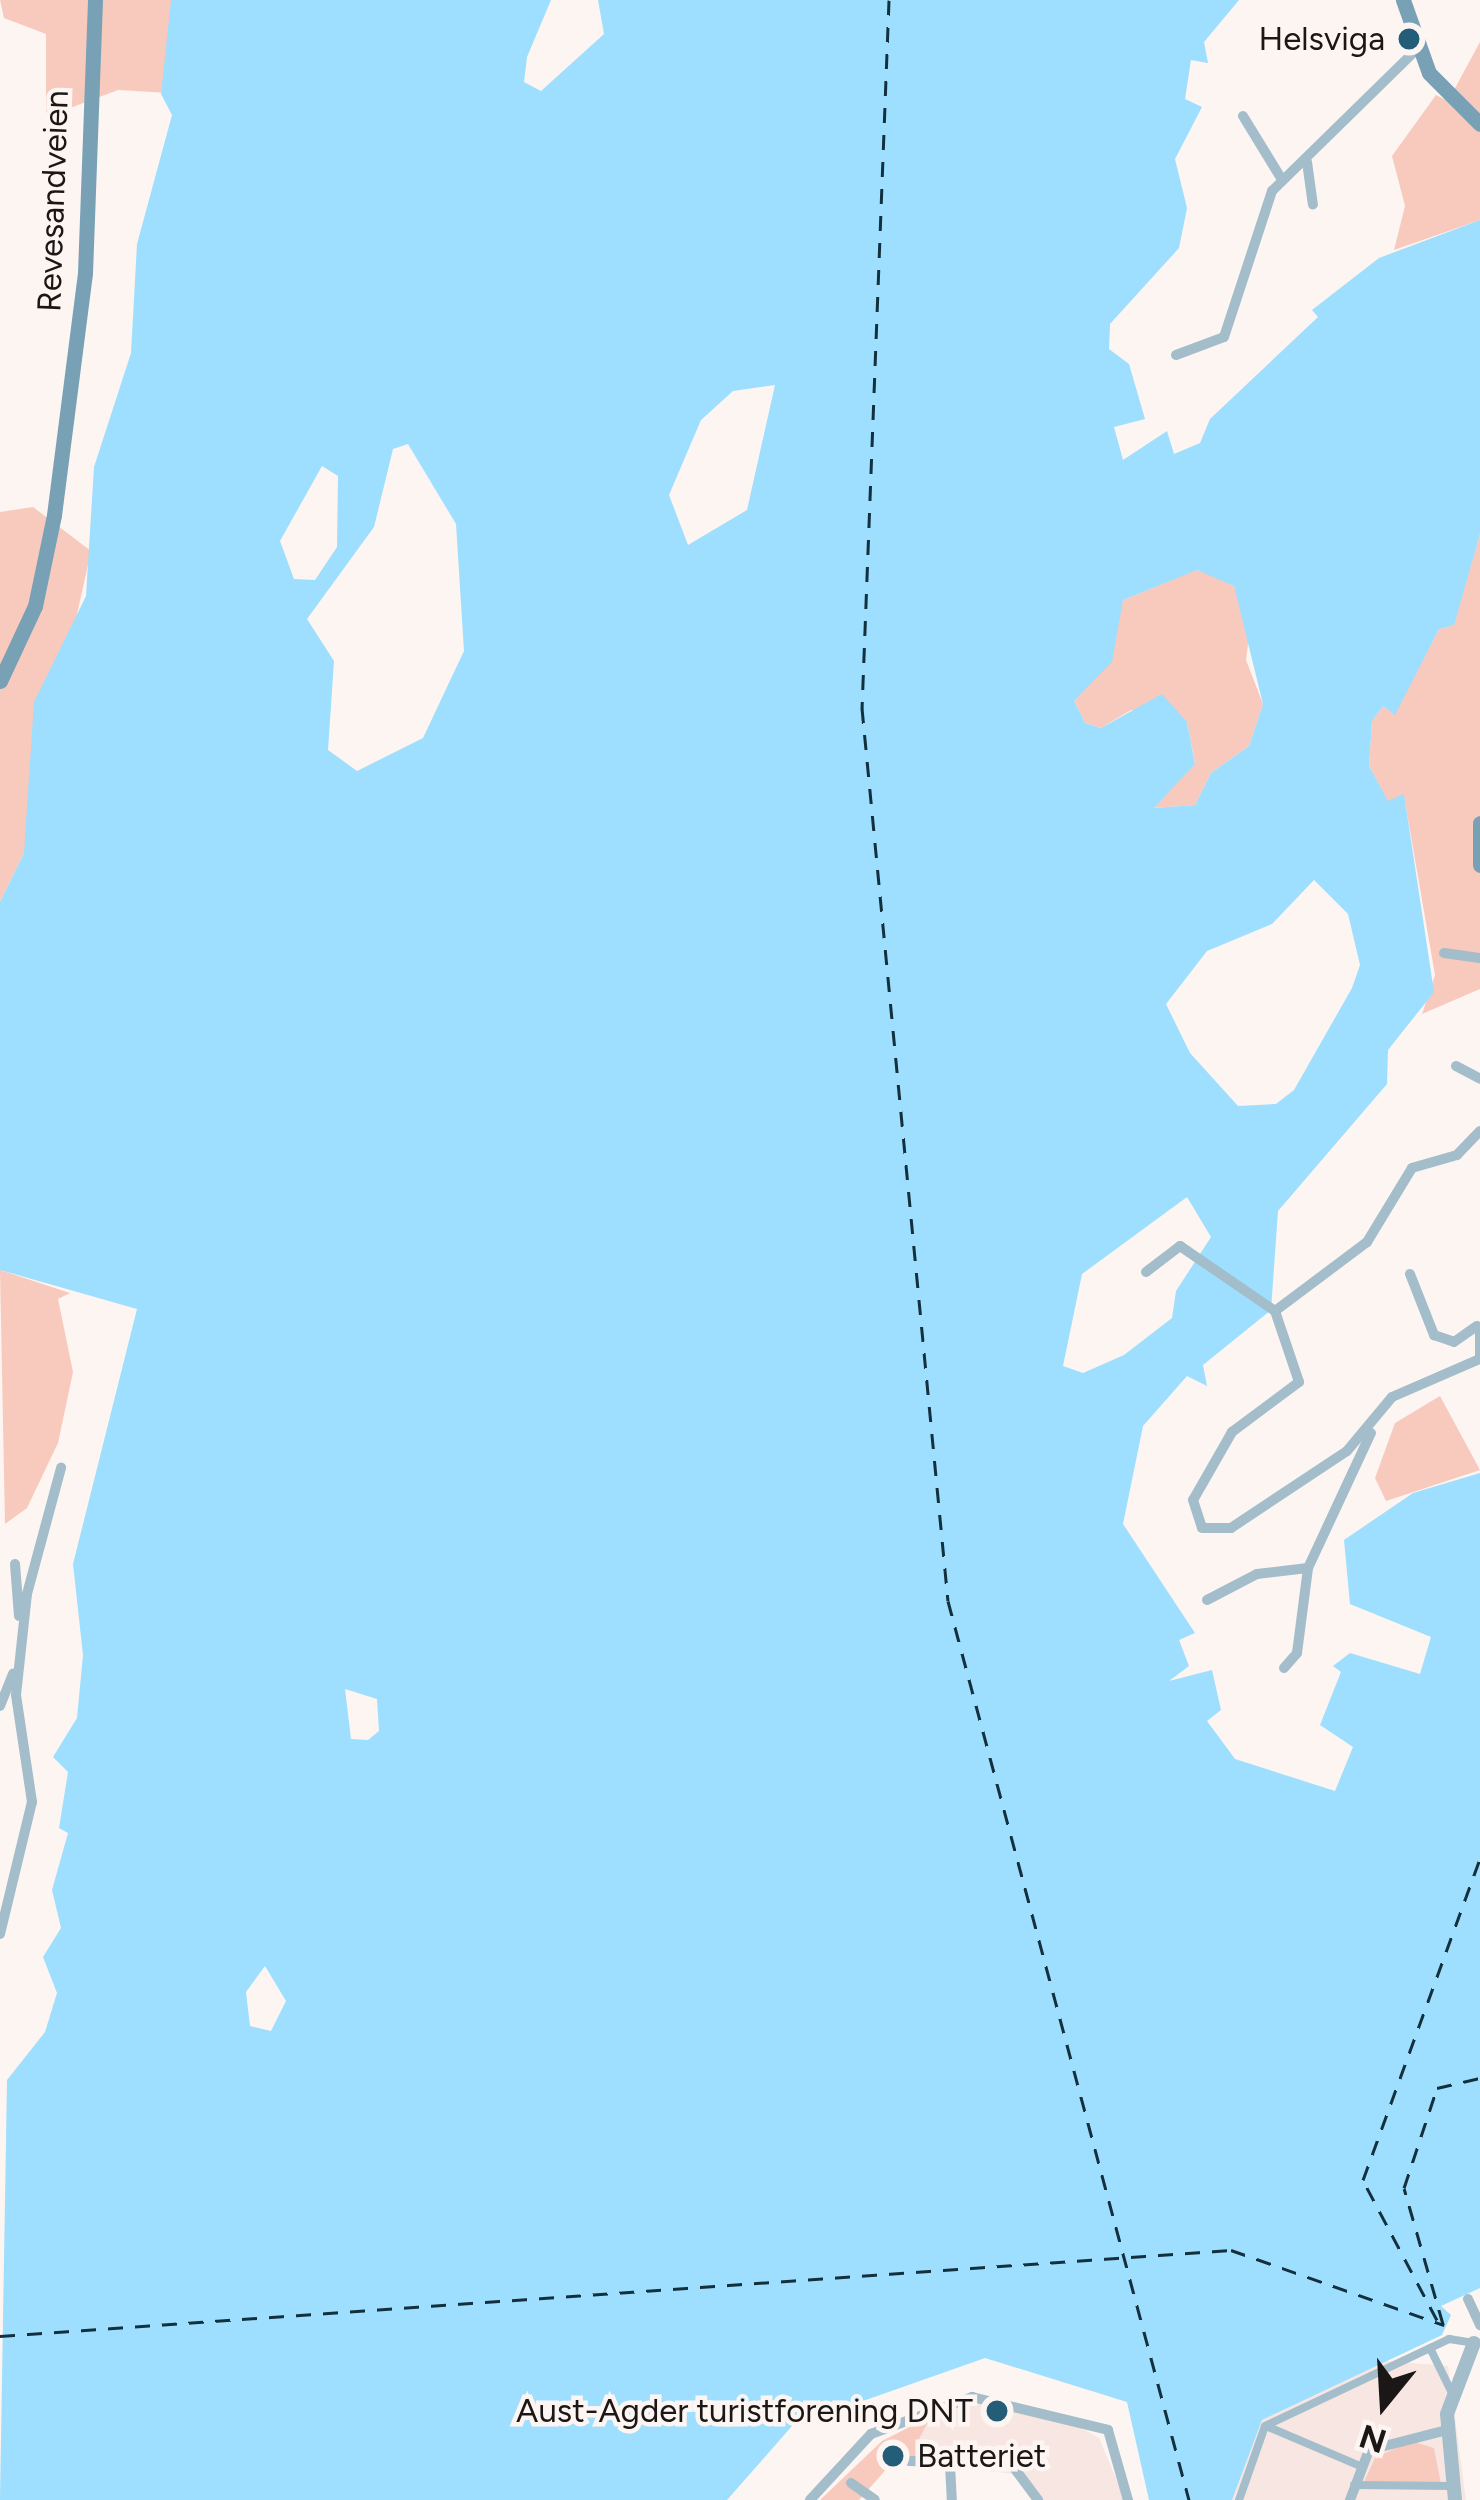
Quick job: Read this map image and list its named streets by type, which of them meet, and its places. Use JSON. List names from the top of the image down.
{
  "streets": {
    "main road": ["Revesandveien"]
  },
  "places": ["Helsviga", "Aust-Agder turistforening DNT", "Batteriet"],
  "north": "bottom"
}
